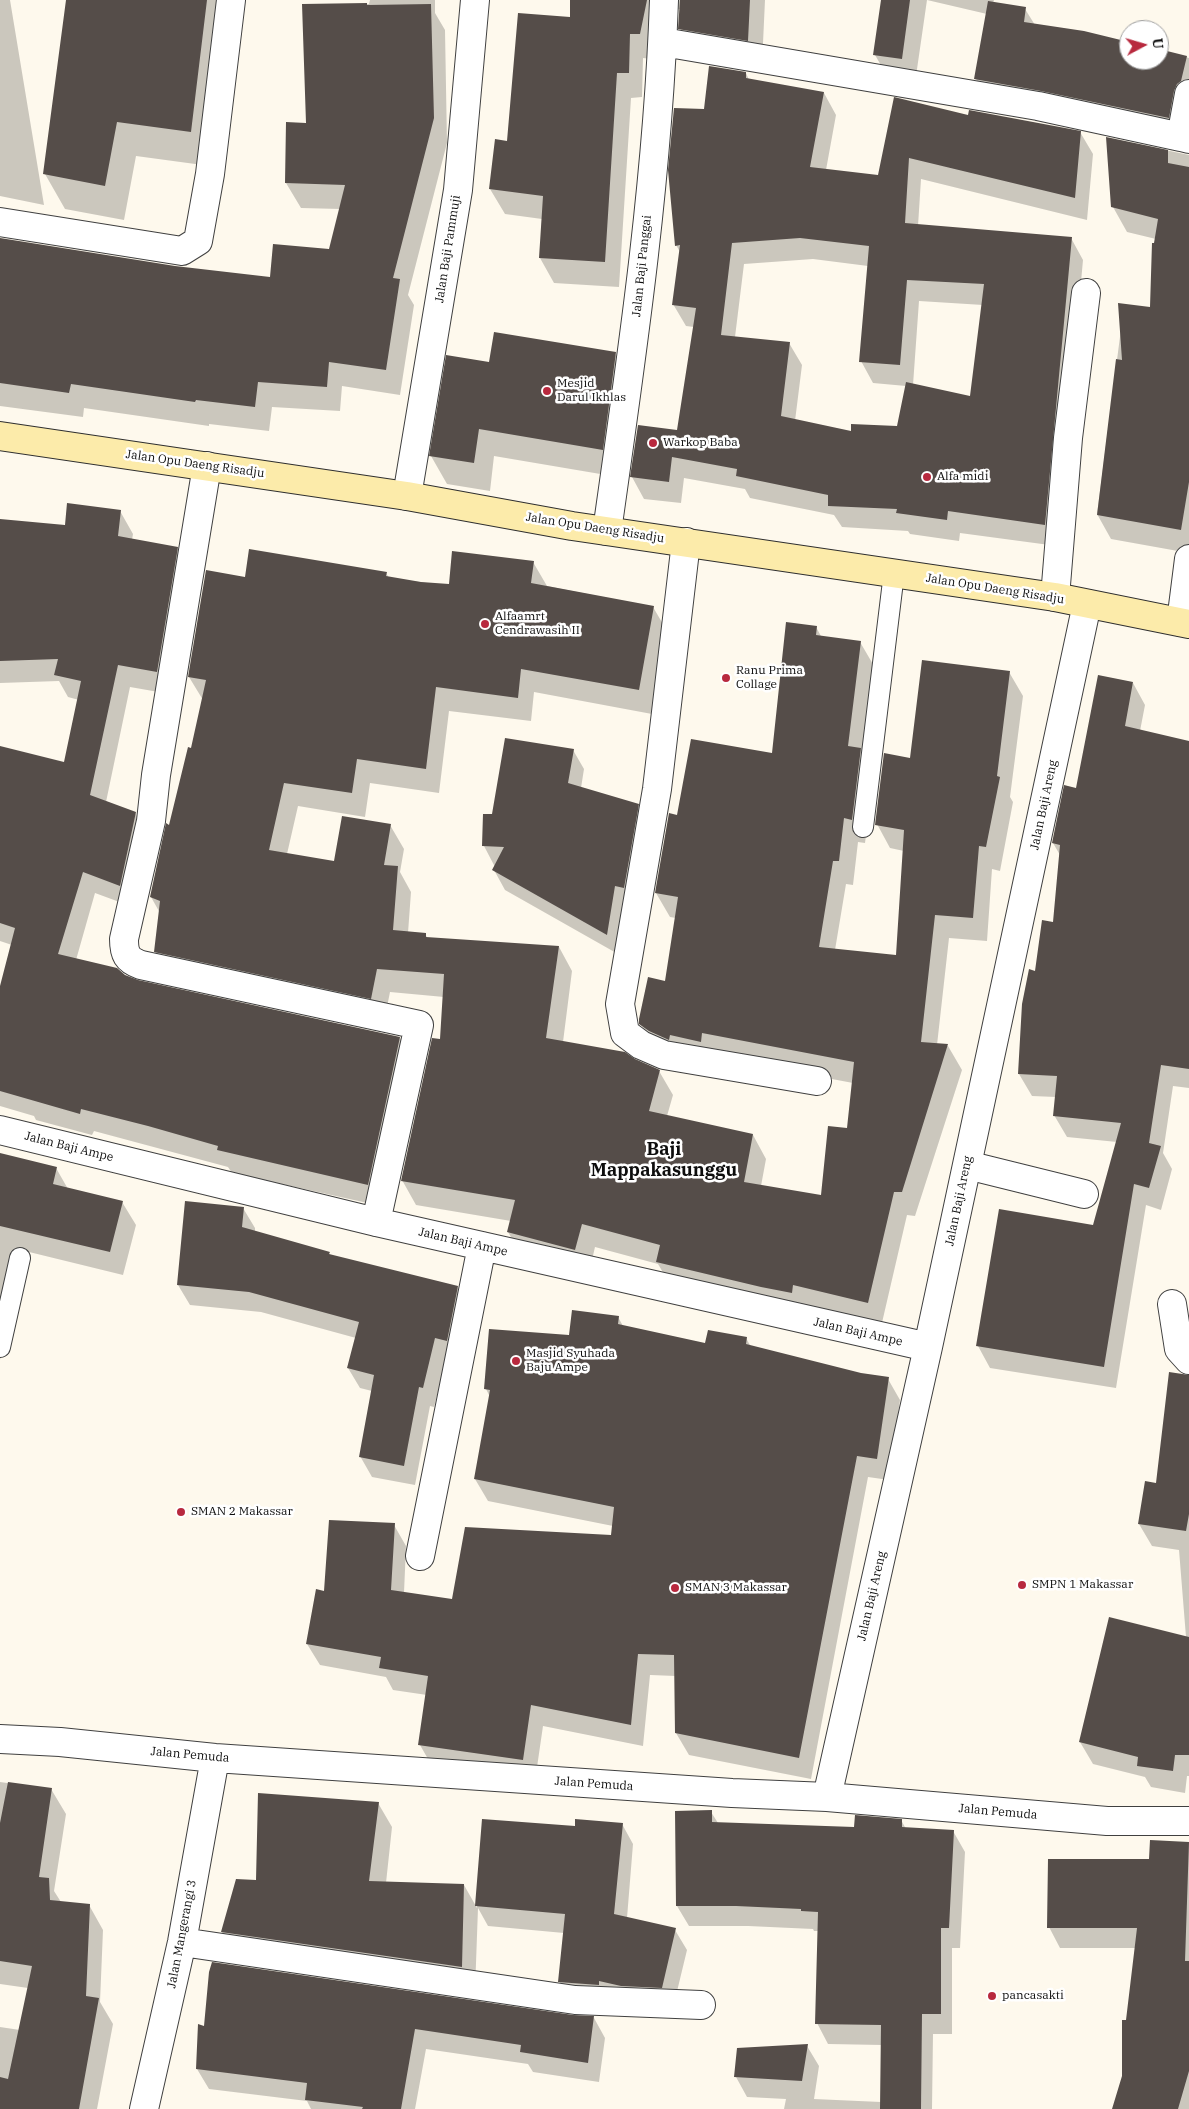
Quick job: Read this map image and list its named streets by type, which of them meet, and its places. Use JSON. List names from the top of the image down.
{
  "streets": {
    "main road": ["Jalan Opu Daeng Risadju"],
    "street": [
      "Jalan Baji Pammuji",
      "Jalan Baji Panggai",
      "Jalan Baji Areng",
      "Jalan Baji Ampe",
      "Jalan Pemuda",
      "Jalan Mangerangi 3"
    ]
  },
  "crossings": [
    ["Jalan Baji Pammuji", "Jalan Opu Daeng Risadju"],
    ["Jalan Baji Panggai", "Jalan Opu Daeng Risadju"],
    ["Jalan Opu Daeng Risadju", "Jalan Baji Areng"],
    ["Jalan Baji Areng", "Jalan Baji Ampe"],
    ["Jalan Baji Areng", "Jalan Pemuda"],
    ["Jalan Pemuda", "Jalan Mangerangi 3"]
  ],
  "districts": ["Baji Mappakasunggu"],
  "places": [
    "Mesjid Darul Ikhlas",
    "Warkop Baba",
    "Alfa midi",
    "Alfaamrt Cendrawasih II",
    "Ranu Prima Collage",
    "Masjid Syuhada Baju Ampe",
    "SMAN 2 Makassar",
    "SMPN 1 Makassar",
    "SMAN 3 Makassar",
    "pancasakti"
  ],
  "north": "right"
}
